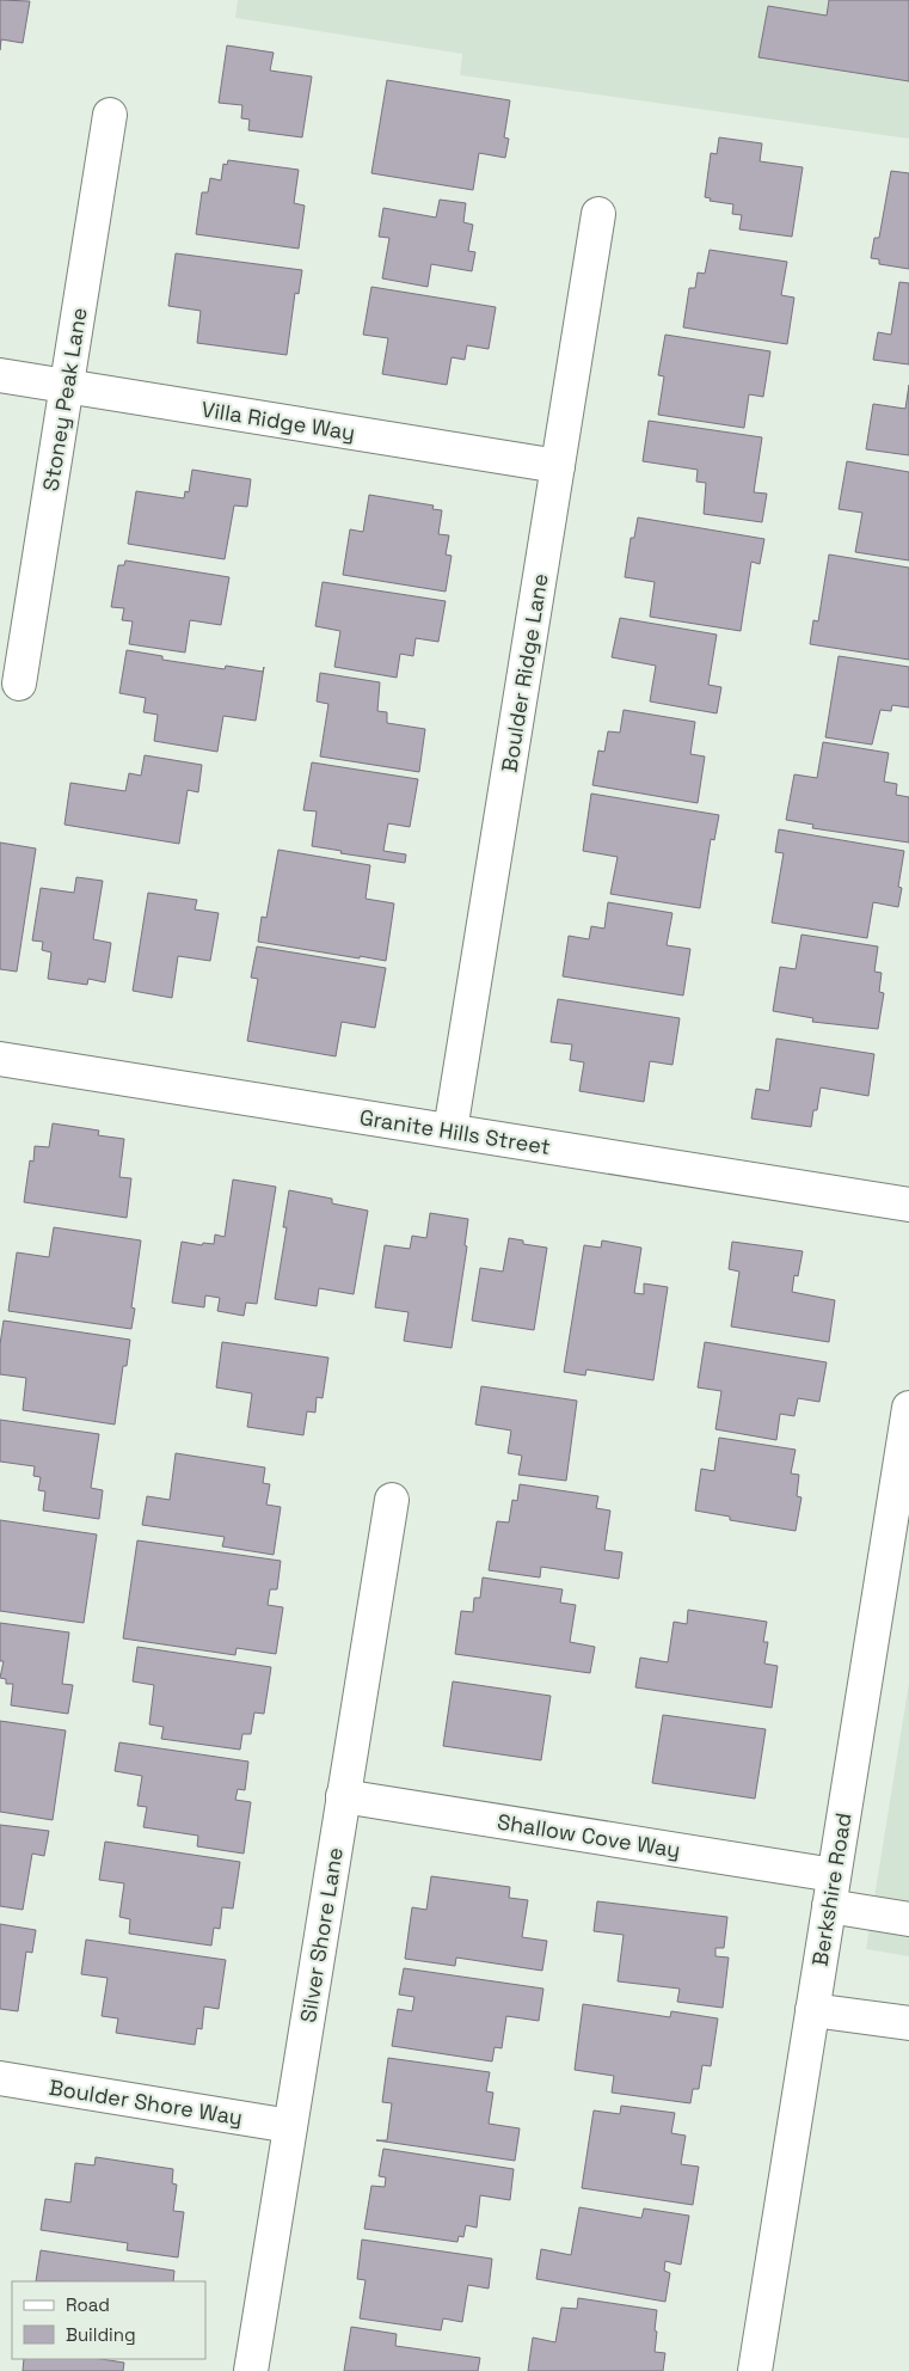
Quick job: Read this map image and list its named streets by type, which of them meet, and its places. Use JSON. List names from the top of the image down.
{
  "streets": {
    "street": [
      "Stoney Peak Lane",
      "Villa Ridge Way",
      "Boulder Ridge Lane",
      "Granite Hills Street",
      "Shallow Cove Way",
      "Berkshire Road",
      "Silver Shore Lane",
      "Boulder Shore Way"
    ]
  },
  "crossings": [
    ["Stoney Peak Lane", "Villa Ridge Way"],
    ["Villa Ridge Way", "Boulder Ridge Lane"],
    ["Boulder Ridge Lane", "Granite Hills Street"],
    ["Shallow Cove Way", "Berkshire Road"],
    ["Shallow Cove Way", "Silver Shore Lane"],
    ["Silver Shore Lane", "Boulder Shore Way"]
  ],
  "legend": ["Road", "Building"]
}
